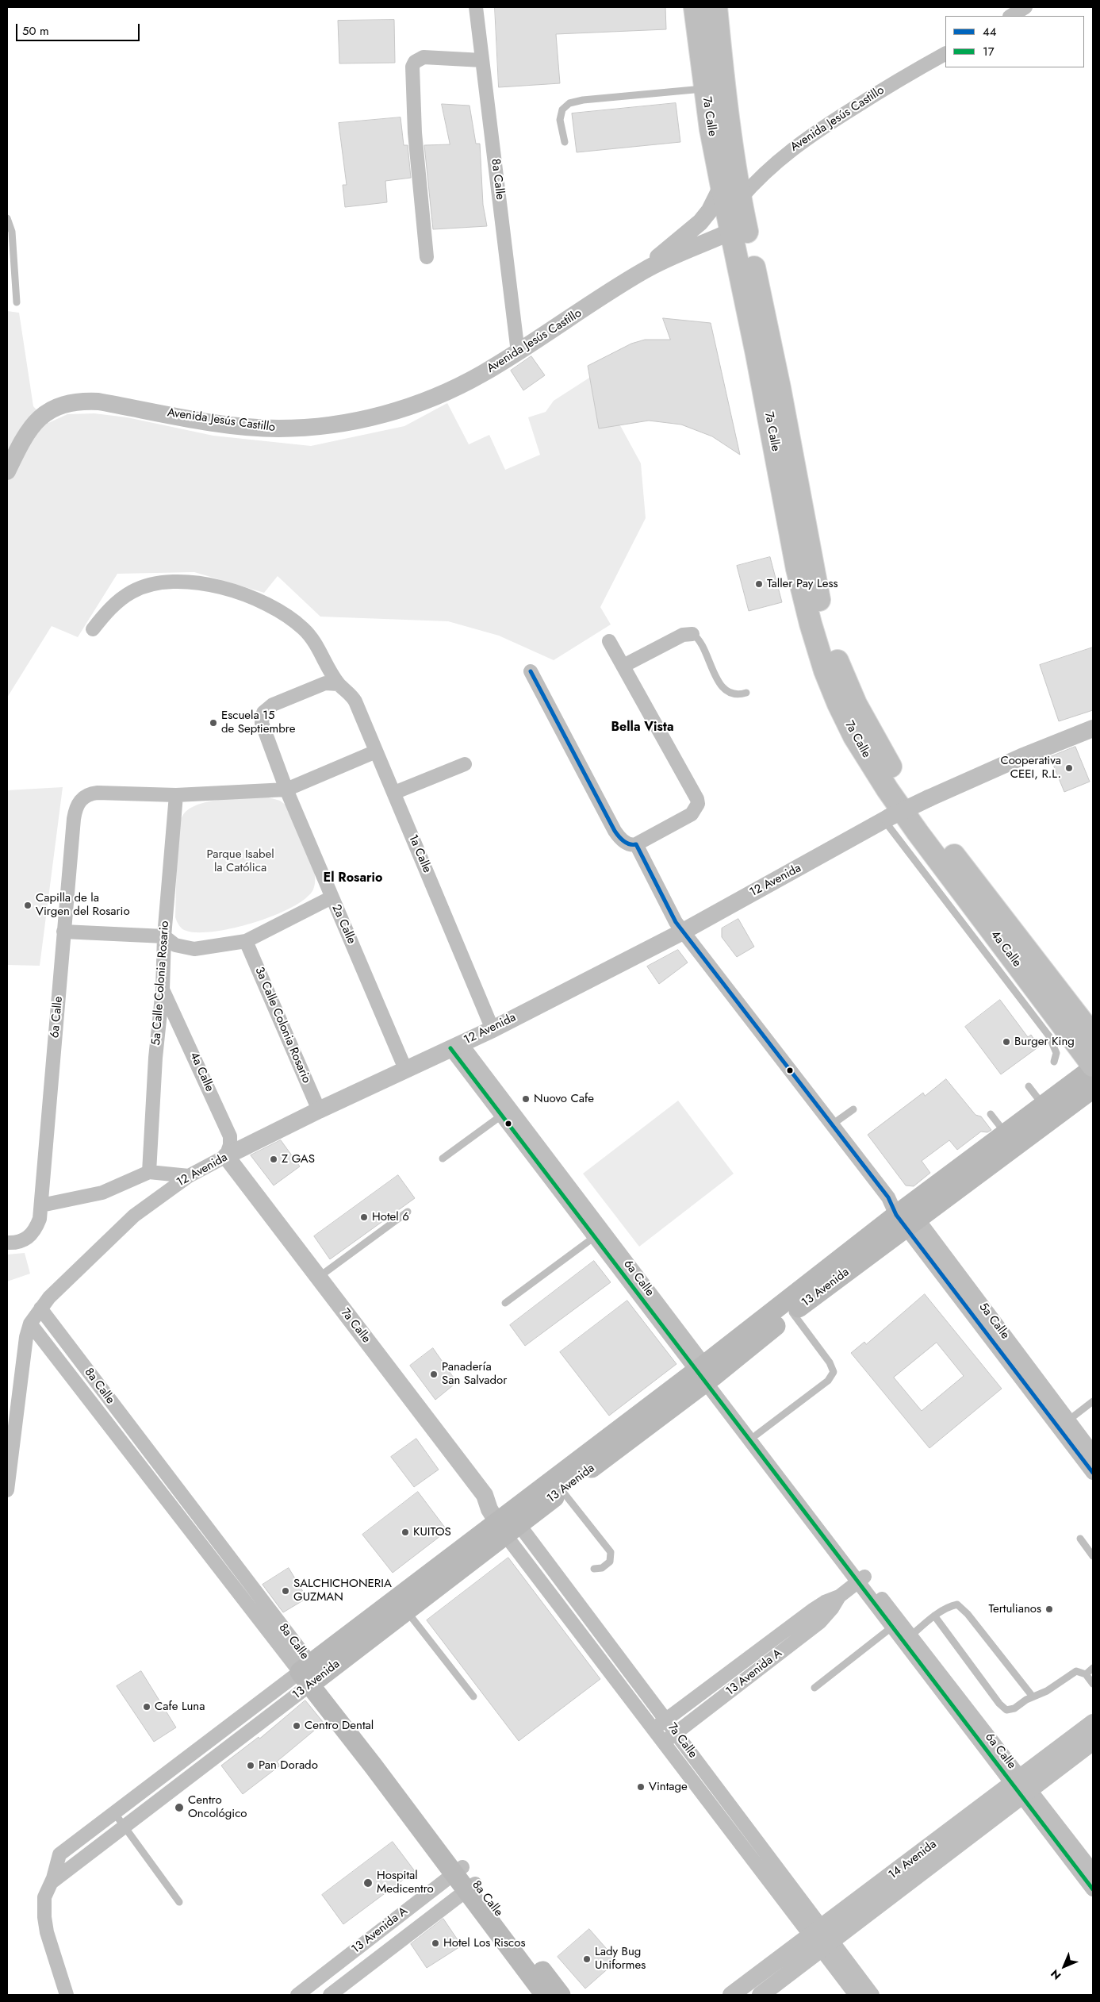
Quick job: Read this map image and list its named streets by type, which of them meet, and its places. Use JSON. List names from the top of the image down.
{
  "streets": {
    "main road": [
      "7a Calle",
      "8a Calle",
      "4a Calle",
      "13 Avenida"
    ],
    "street": [
      "Avenida Jesús Castillo",
      "1a Calle",
      "12 Avenida",
      "2a Calle",
      "5a Calle Colonia Rosario",
      "6a Calle",
      "3a Calle Colonia Rosario",
      "5a Calle",
      "13 Avenida A",
      "14 Avenida"
    ]
  },
  "crossings": [
    ["7a Calle", "Avenida Jesús Castillo"],
    ["7a Calle", "12 Avenida"],
    ["7a Calle", "4a Calle"],
    ["7a Calle", "13 Avenida"],
    ["7a Calle", "13 Avenida A"],
    ["7a Calle", "14 Avenida"],
    ["Avenida Jesús Castillo", "8a Calle"],
    ["8a Calle", "12 Avenida"],
    ["8a Calle", "13 Avenida"],
    ["8a Calle", "13 Avenida A"],
    ["1a Calle", "12 Avenida"],
    ["1a Calle", "2a Calle"],
    ["12 Avenida", "2a Calle"],
    ["12 Avenida", "4a Calle"],
    ["12 Avenida", "6a Calle"],
    ["12 Avenida", "3a Calle Colonia Rosario"],
    ["12 Avenida", "5a Calle"],
    ["4a Calle", "5a Calle Colonia Rosario"],
    ["4a Calle", "13 Avenida"],
    ["5a Calle Colonia Rosario", "6a Calle"],
    ["6a Calle", "13 Avenida"],
    ["6a Calle", "13 Avenida A"],
    ["6a Calle", "14 Avenida"],
    ["13 Avenida", "5a Calle"]
  ],
  "districts": ["Bella Vista", "El Rosario"],
  "parks": ["Parque Isabel la Católica"],
  "places": [
    "Taller Pay Less",
    "Escuela 15 de Septiembre",
    "Cooperativa CEEI, R.L.",
    "Capilla de la Virgen del Rosario",
    "Burger King",
    "Nuovo Cafe",
    "Z GAS",
    "Hotel 6",
    "Panadería San Salvador",
    "KUITOS",
    "SALCHICHONERIA GUZMAN",
    "Tertulianos",
    "Cafe Luna",
    "Centro Dental",
    "Pan Dorado",
    "Vintage",
    "Centro Oncológico",
    "Hospital Medicentro",
    "Hotel Los Riscos",
    "Lady Bug Uniformes"
  ],
  "lines": ["transit line 44", "transit line 17"],
  "legend": ["44", "17"],
  "scale_bar": "50 m",
  "north": "bottom left"
}
